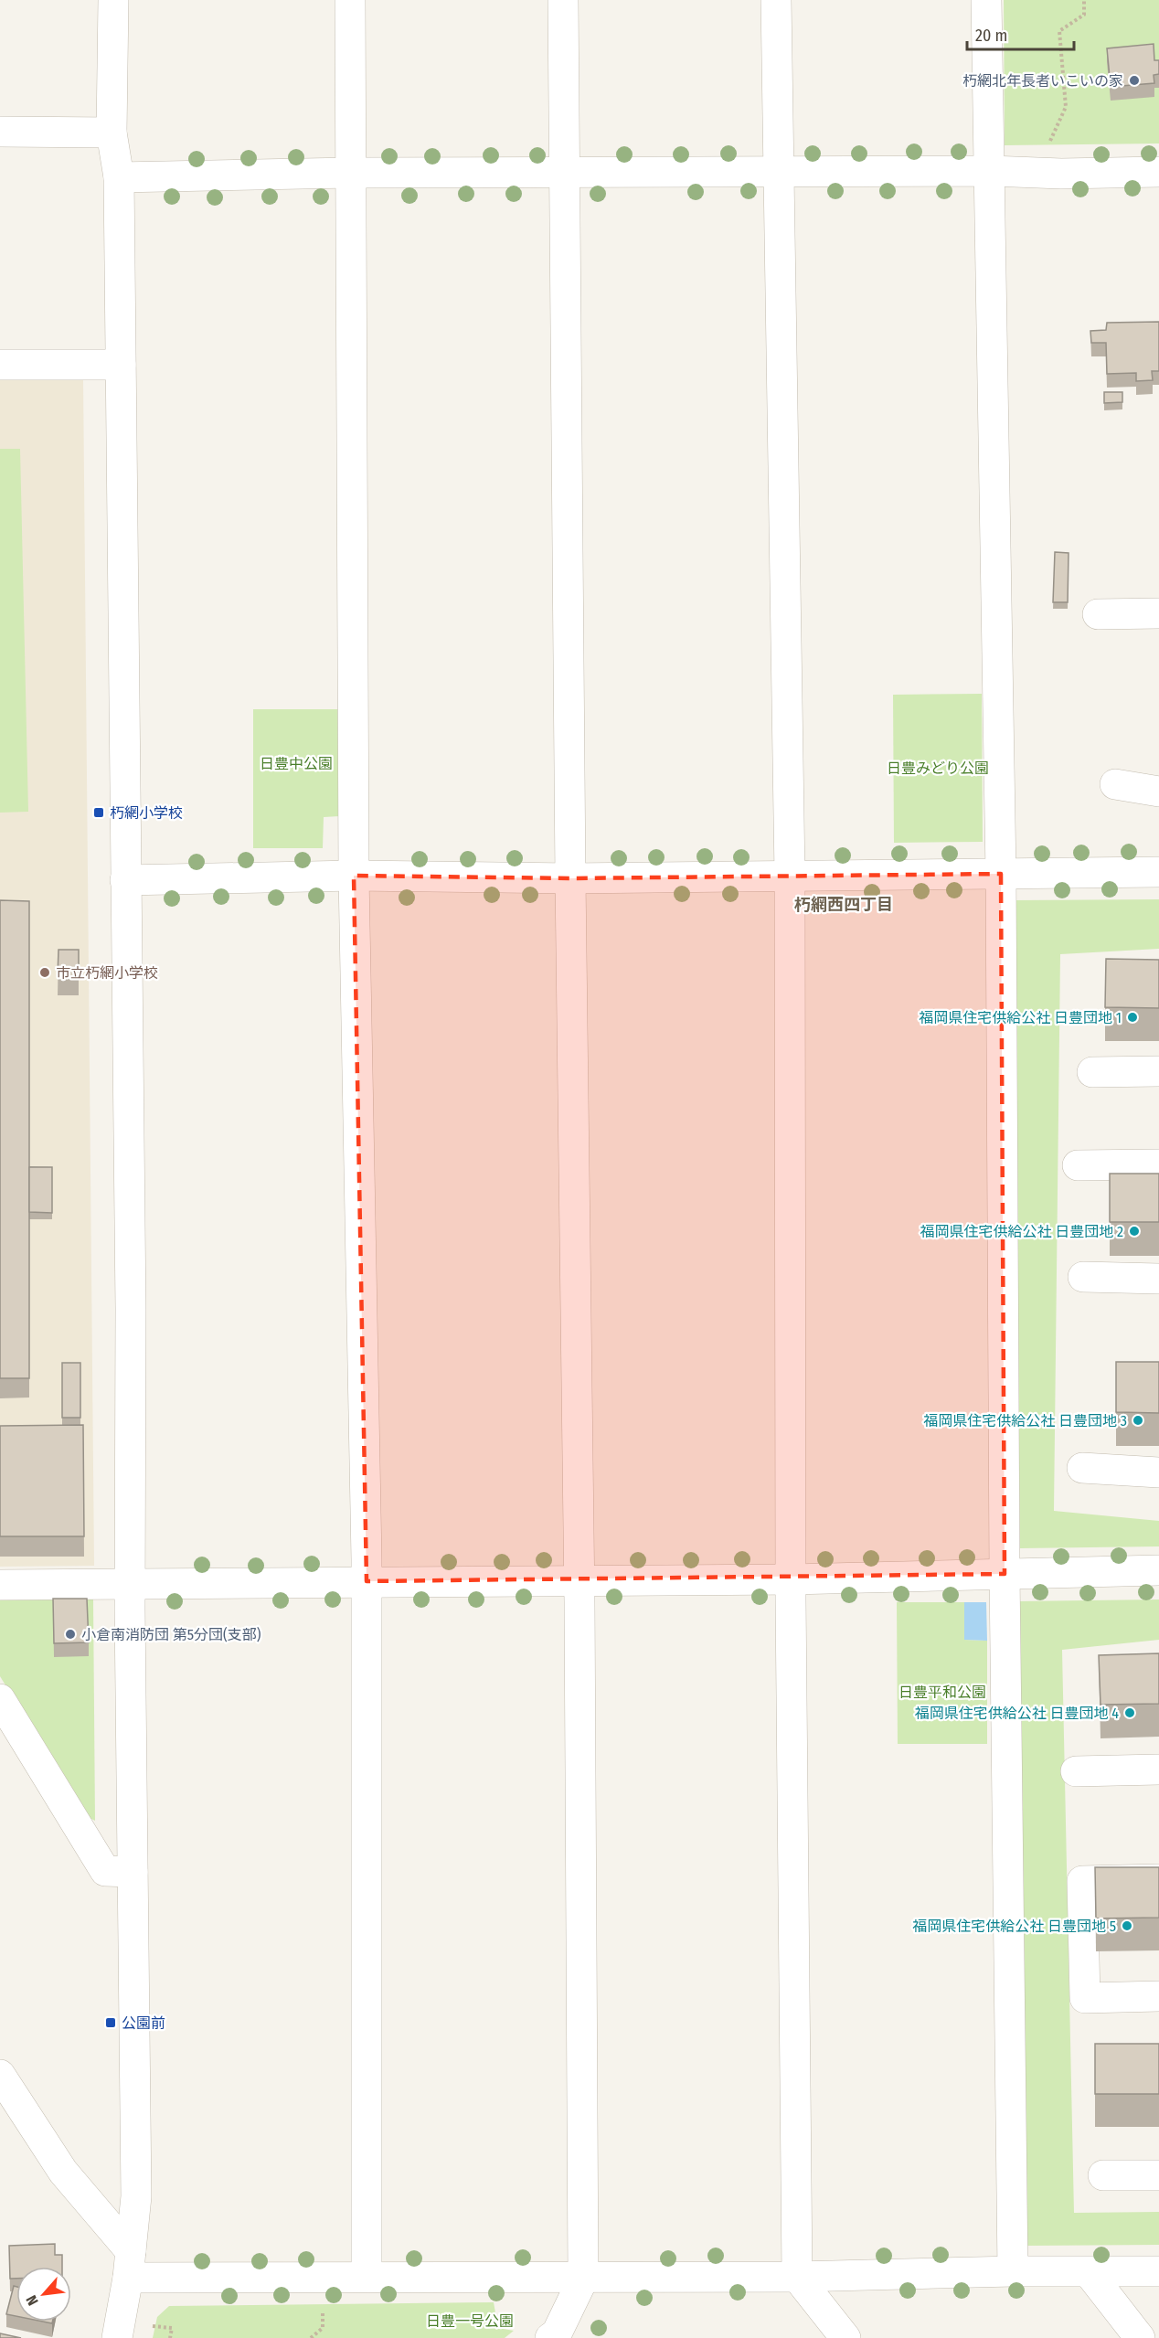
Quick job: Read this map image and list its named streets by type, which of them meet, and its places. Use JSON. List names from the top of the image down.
{
  "districts": ["朽網西四丁目"],
  "parks": [
    "日豊中公園",
    "日豊みどり公園",
    "日豊平和公園",
    "日豊一号公園"
  ],
  "places": {
    "other": [
      "朽網北年長者いこいの家",
      "市立朽網小学校",
      "福岡県住宅供給公社 日豊団地 1",
      "福岡県住宅供給公社 日豊団地 2",
      "福岡県住宅供給公社 日豊団地 3",
      "小倉南消防団 第5分団(支部)",
      "福岡県住宅供給公社 日豊団地 4",
      "福岡県住宅供給公社 日豊団地 5"
    ],
    "transit": ["朽網小学校", "公園前"]
  },
  "scale_bar": "20 m",
  "north": "bottom left"
}
